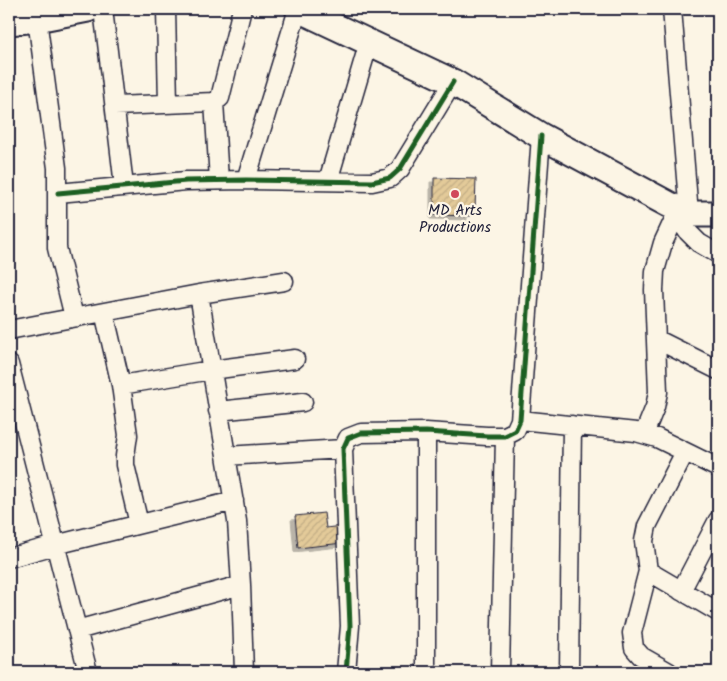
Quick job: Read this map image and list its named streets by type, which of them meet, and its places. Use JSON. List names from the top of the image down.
{
  "places": ["MD Arts Productions"]
}
